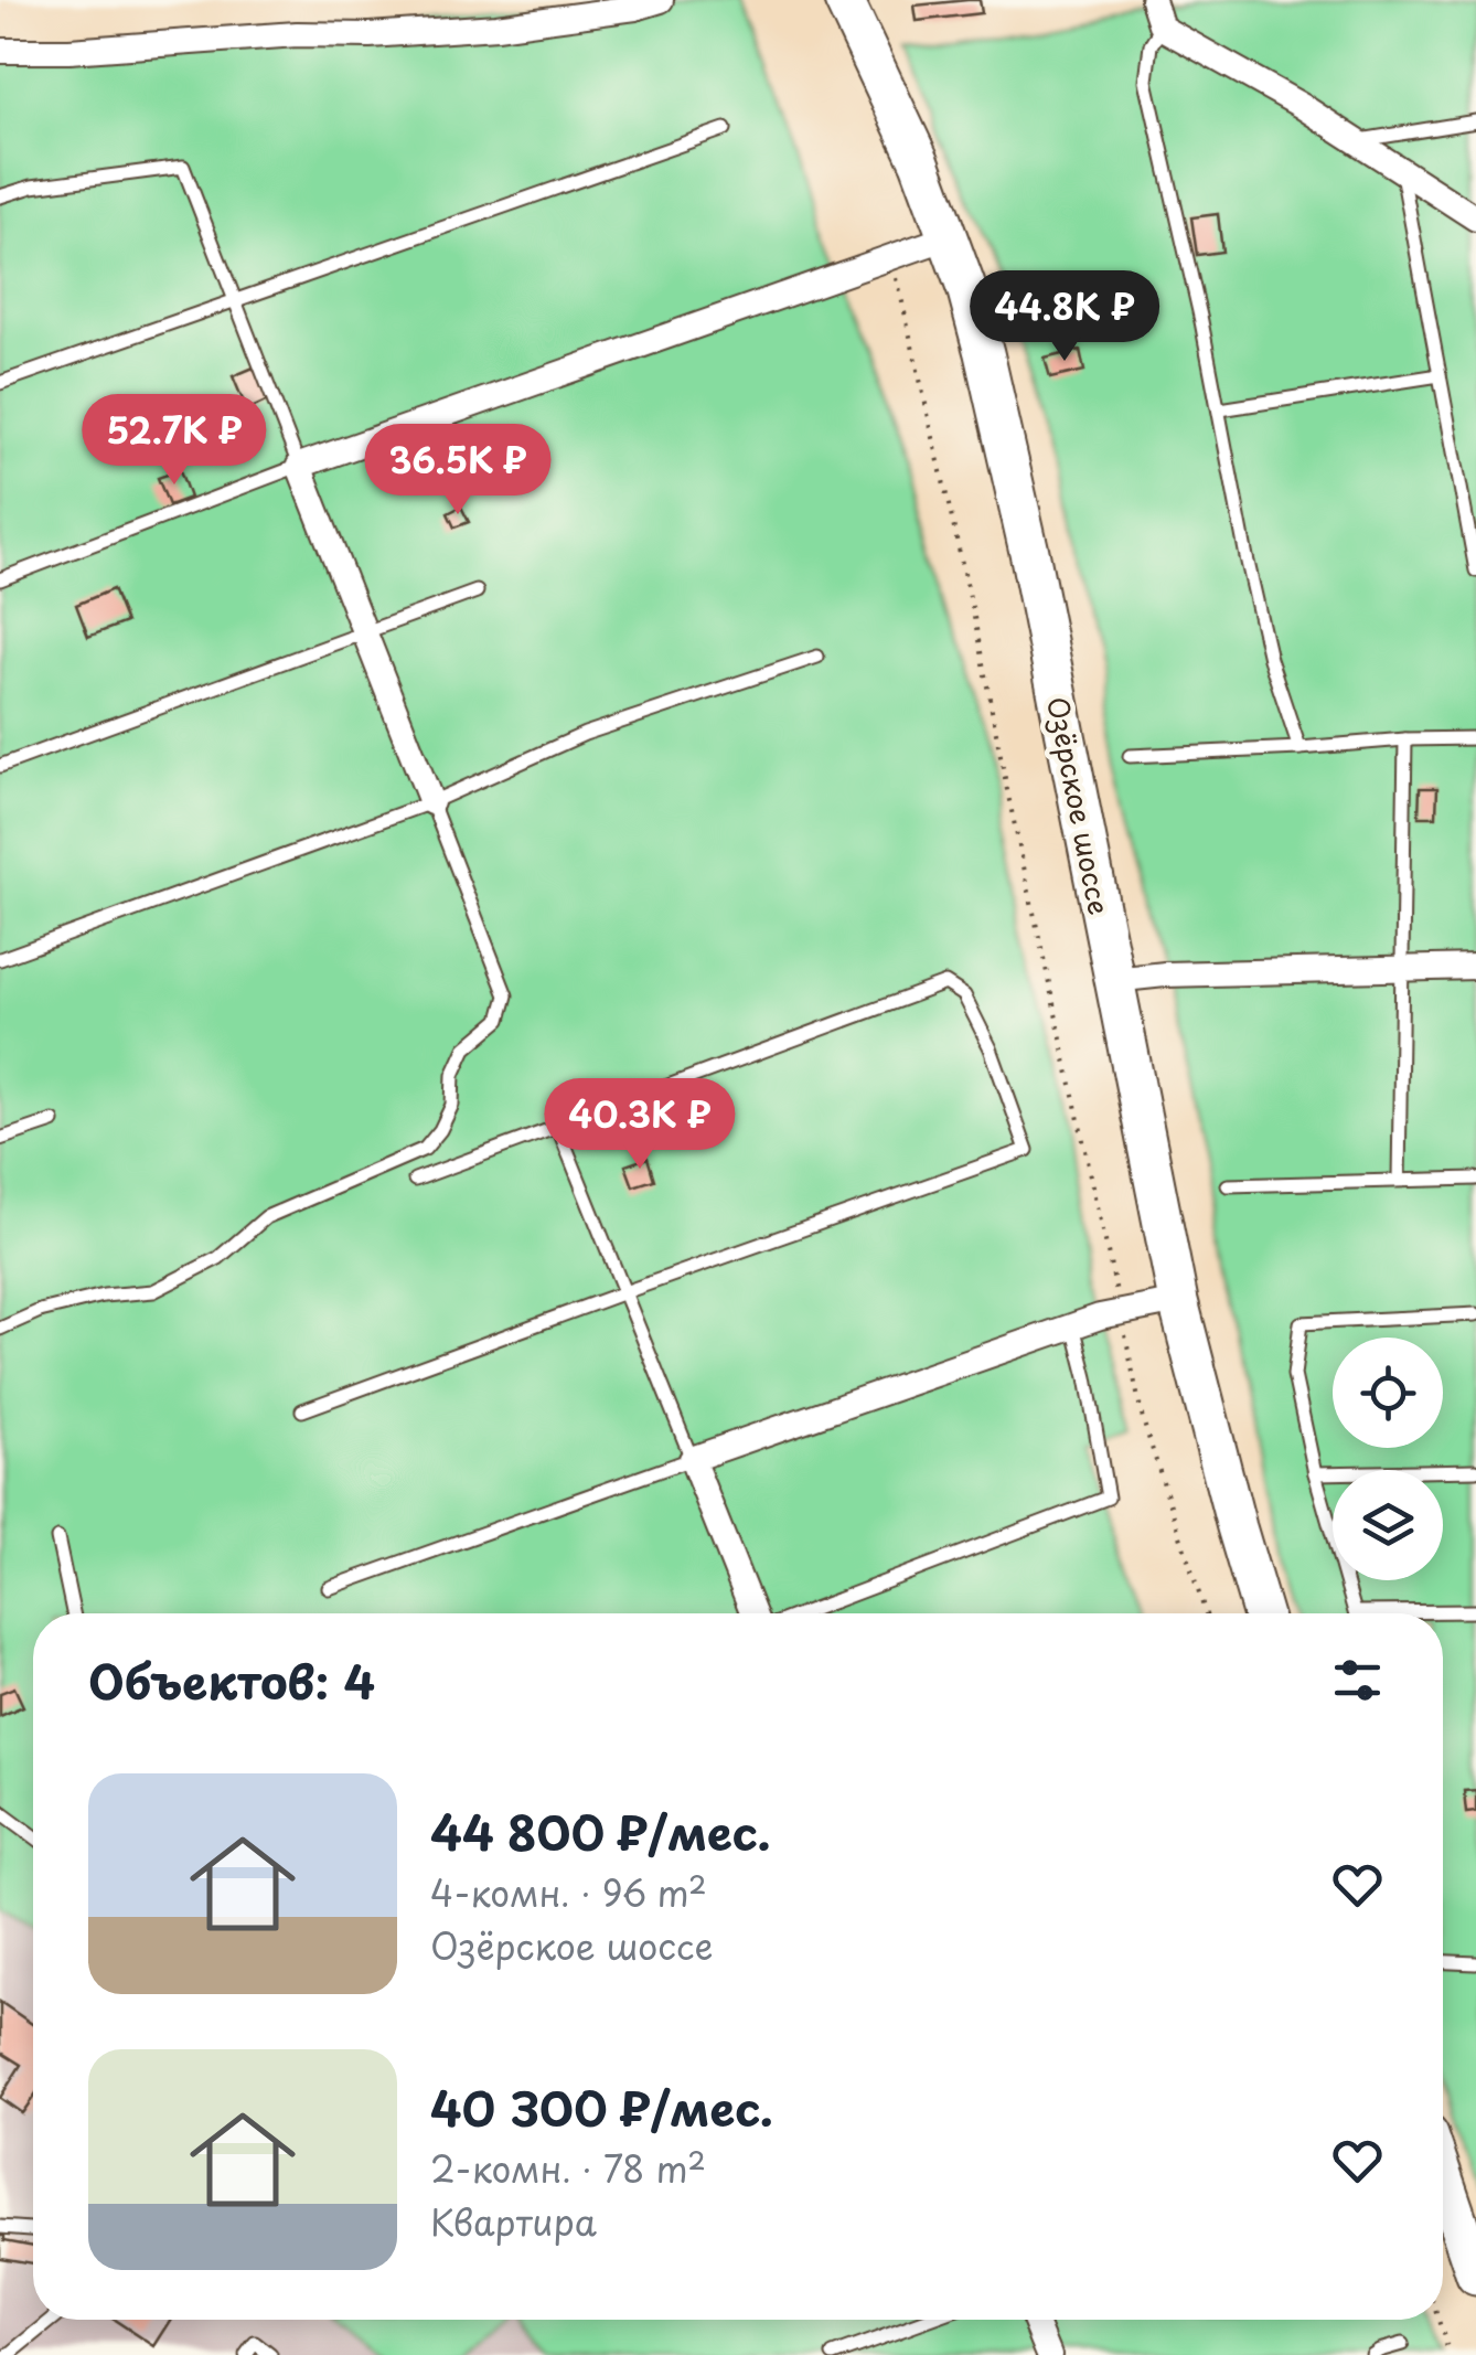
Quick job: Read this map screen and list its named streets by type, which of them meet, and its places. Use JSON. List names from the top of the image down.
{
  "streets": {
    "main road": ["Озёрское шоссе"]
  },
  "page": {
    "price": [
      "44.8K ₽",
      "52.7K ₽",
      "36.5K ₽",
      "40.3K ₽"
    ],
    "heading": "Объектов: 4",
    "list": [
      {
        "name": "44 800 ₽/мес.",
        "note": "4-комн. · 96 m² · Озёрское шоссе"
      },
      {
        "name": "40 300 ₽/мес.",
        "note": "2-комн. · 78 m² · Квартира"
      }
    ]
  }
}
